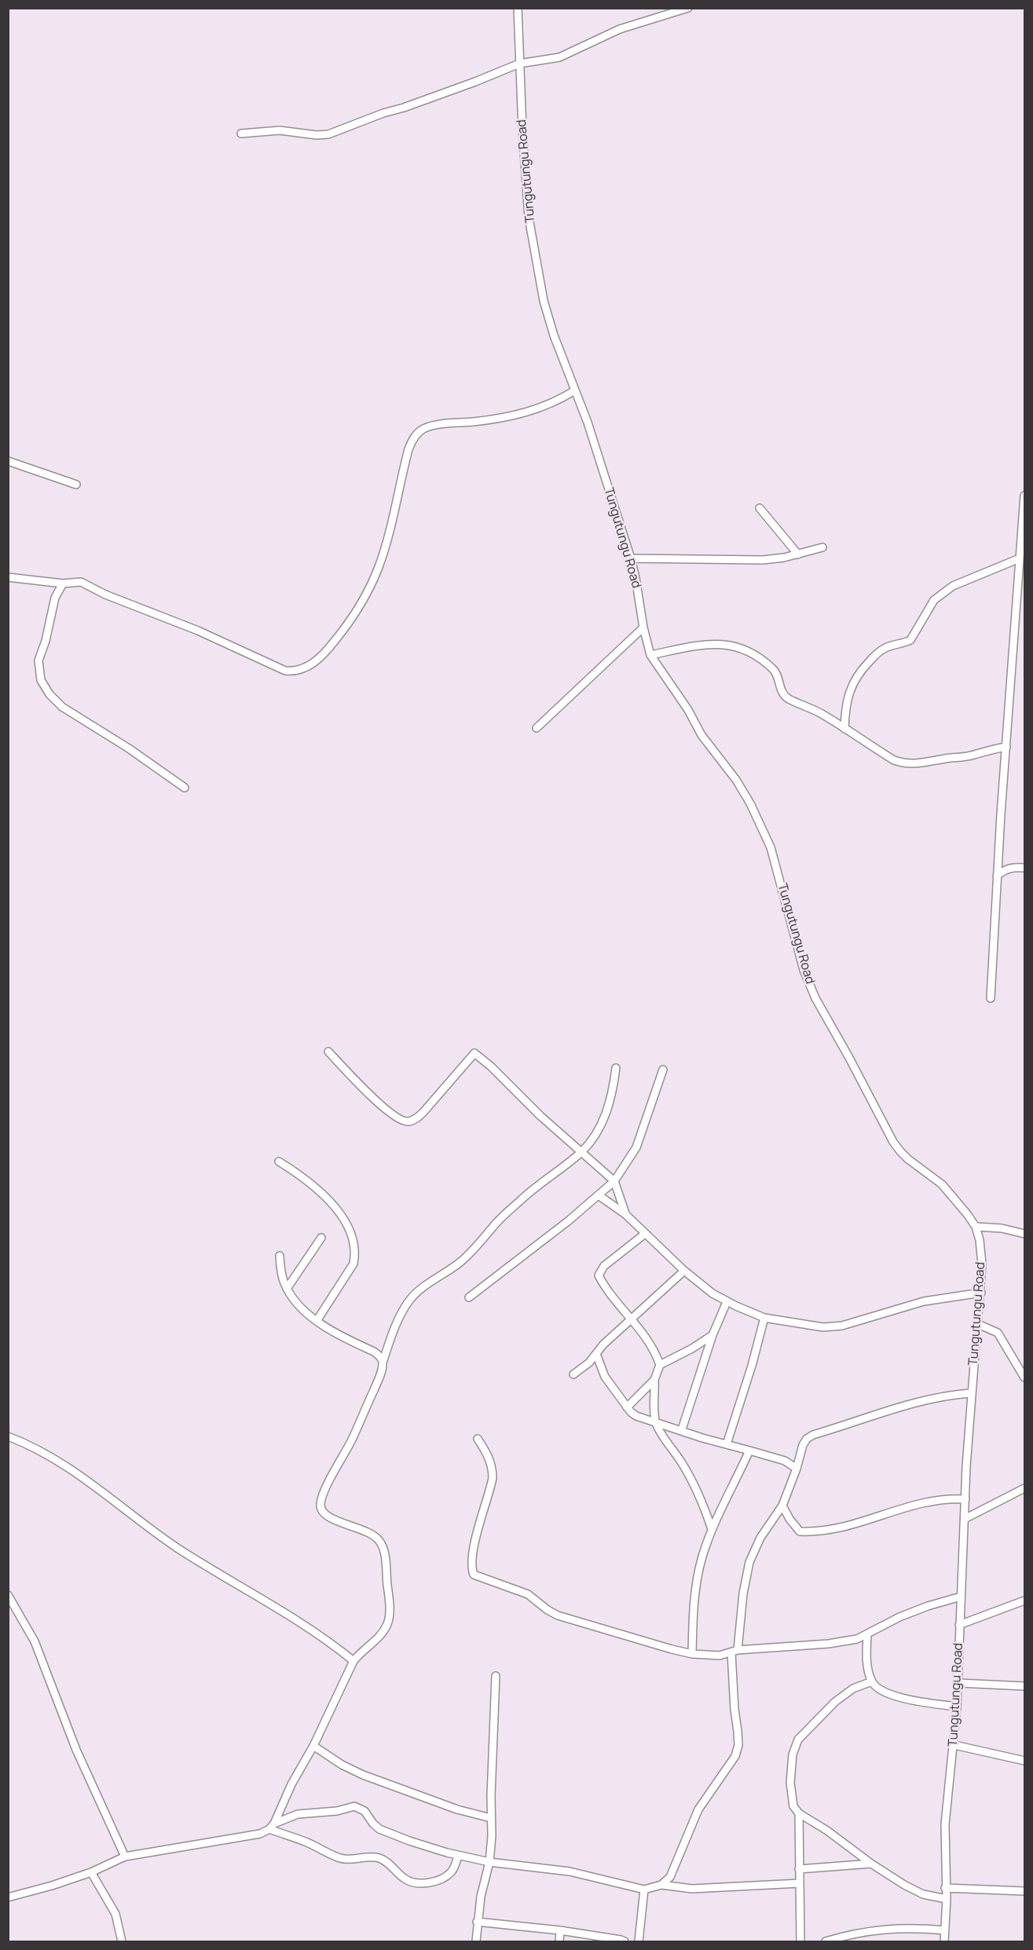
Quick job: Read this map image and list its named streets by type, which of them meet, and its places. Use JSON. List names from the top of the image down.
{
  "streets": {
    "street": ["Tungutungu Road"]
  }
}
